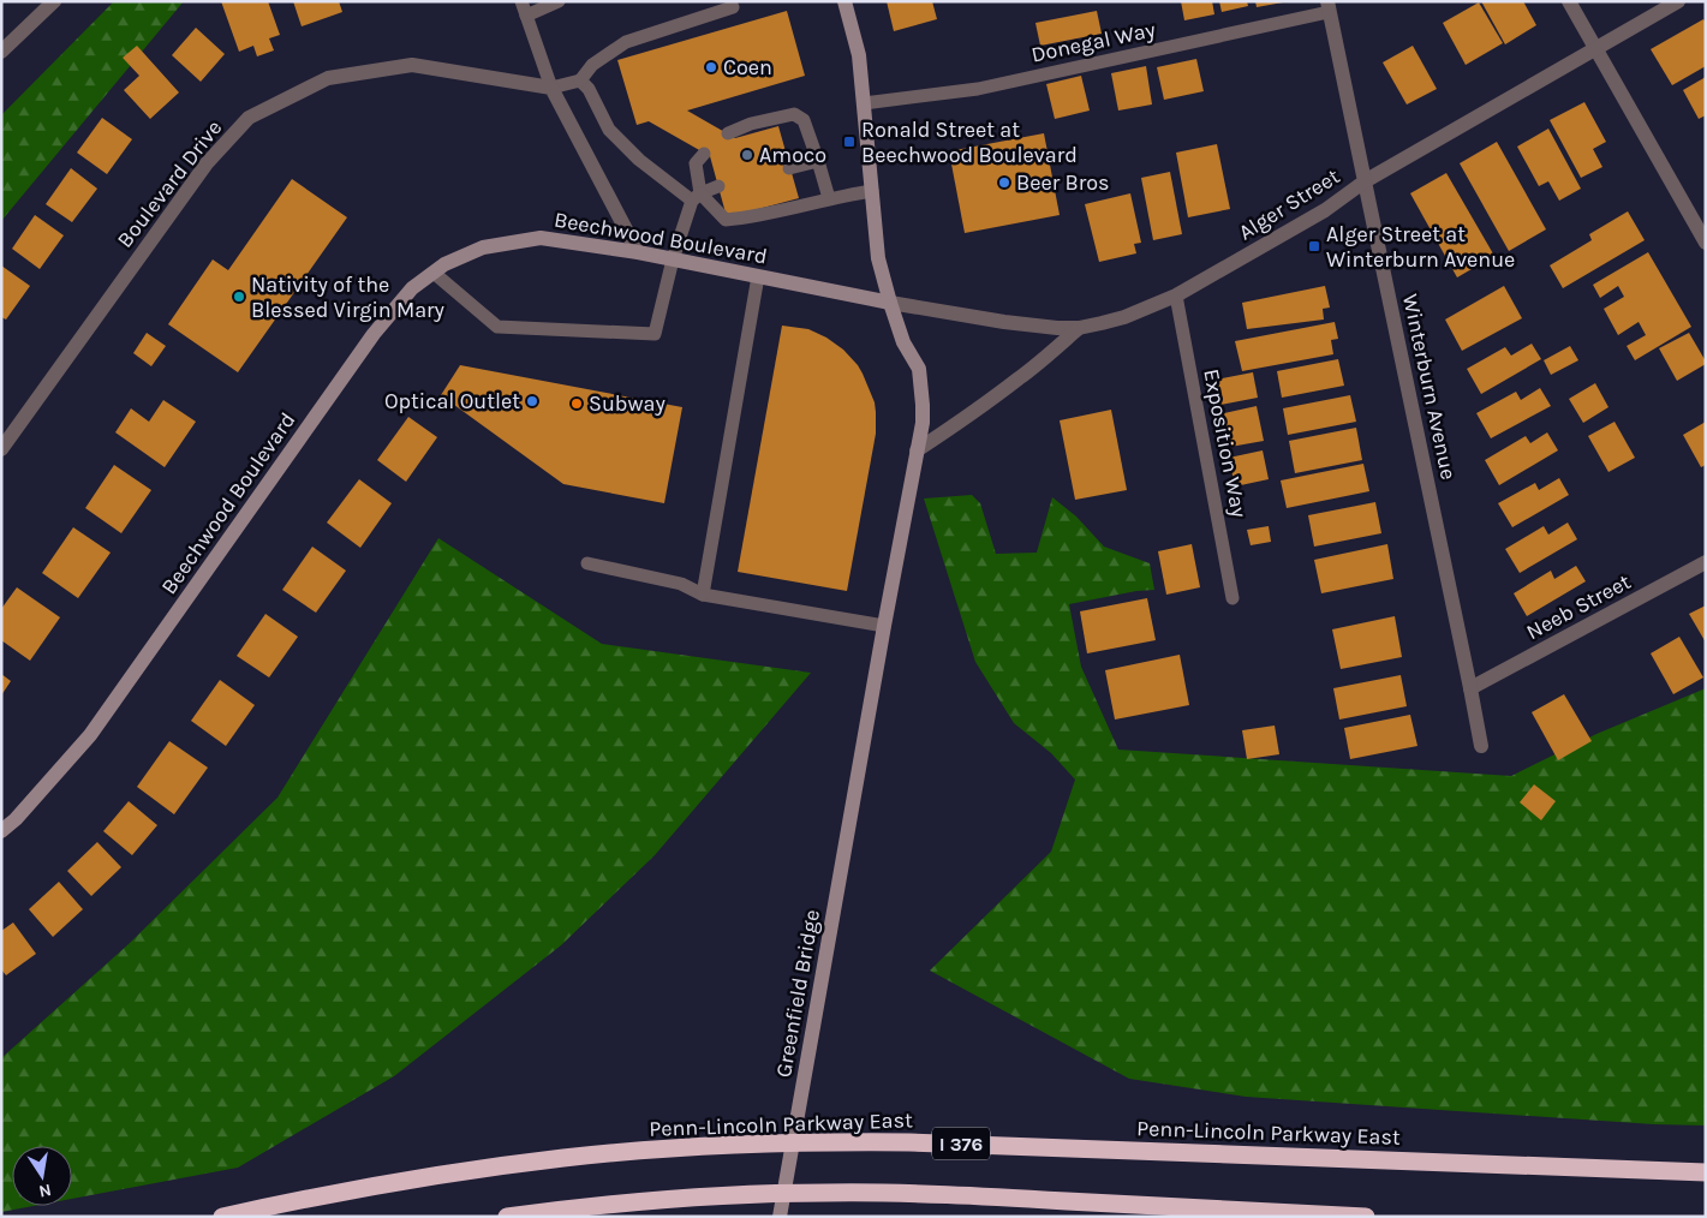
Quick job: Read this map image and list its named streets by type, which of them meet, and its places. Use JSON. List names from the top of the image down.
{
  "streets": {
    "highway": ["Penn-Lincoln Parkway East", "I 376"],
    "main road": ["Beechwood Boulevard", "Greenfield Bridge"],
    "street": [
      "Boulevard Drive",
      "Alger Street",
      "Winterburn Avenue",
      "Neeb Street"
    ],
    "lane": ["Donegal Way", "Exposition Way"]
  },
  "crossings": [
    ["Donegal Way", "Winterburn Avenue"],
    ["Alger Street", "Beechwood Boulevard"],
    ["Alger Street", "Winterburn Avenue"],
    ["Alger Street", "Exposition Way"],
    ["Winterburn Avenue", "Neeb Street"]
  ],
  "places": {
    "other": [
      "Coen",
      "Amoco",
      "Beer Bros",
      "Nativity of the Blessed Virgin Mary",
      "Optical Outlet",
      "Subway"
    ],
    "transit": ["Ronald Street at Beechwood Boulevard", "Alger Street at Winterburn Avenue"]
  },
  "north": "bottom"
}
